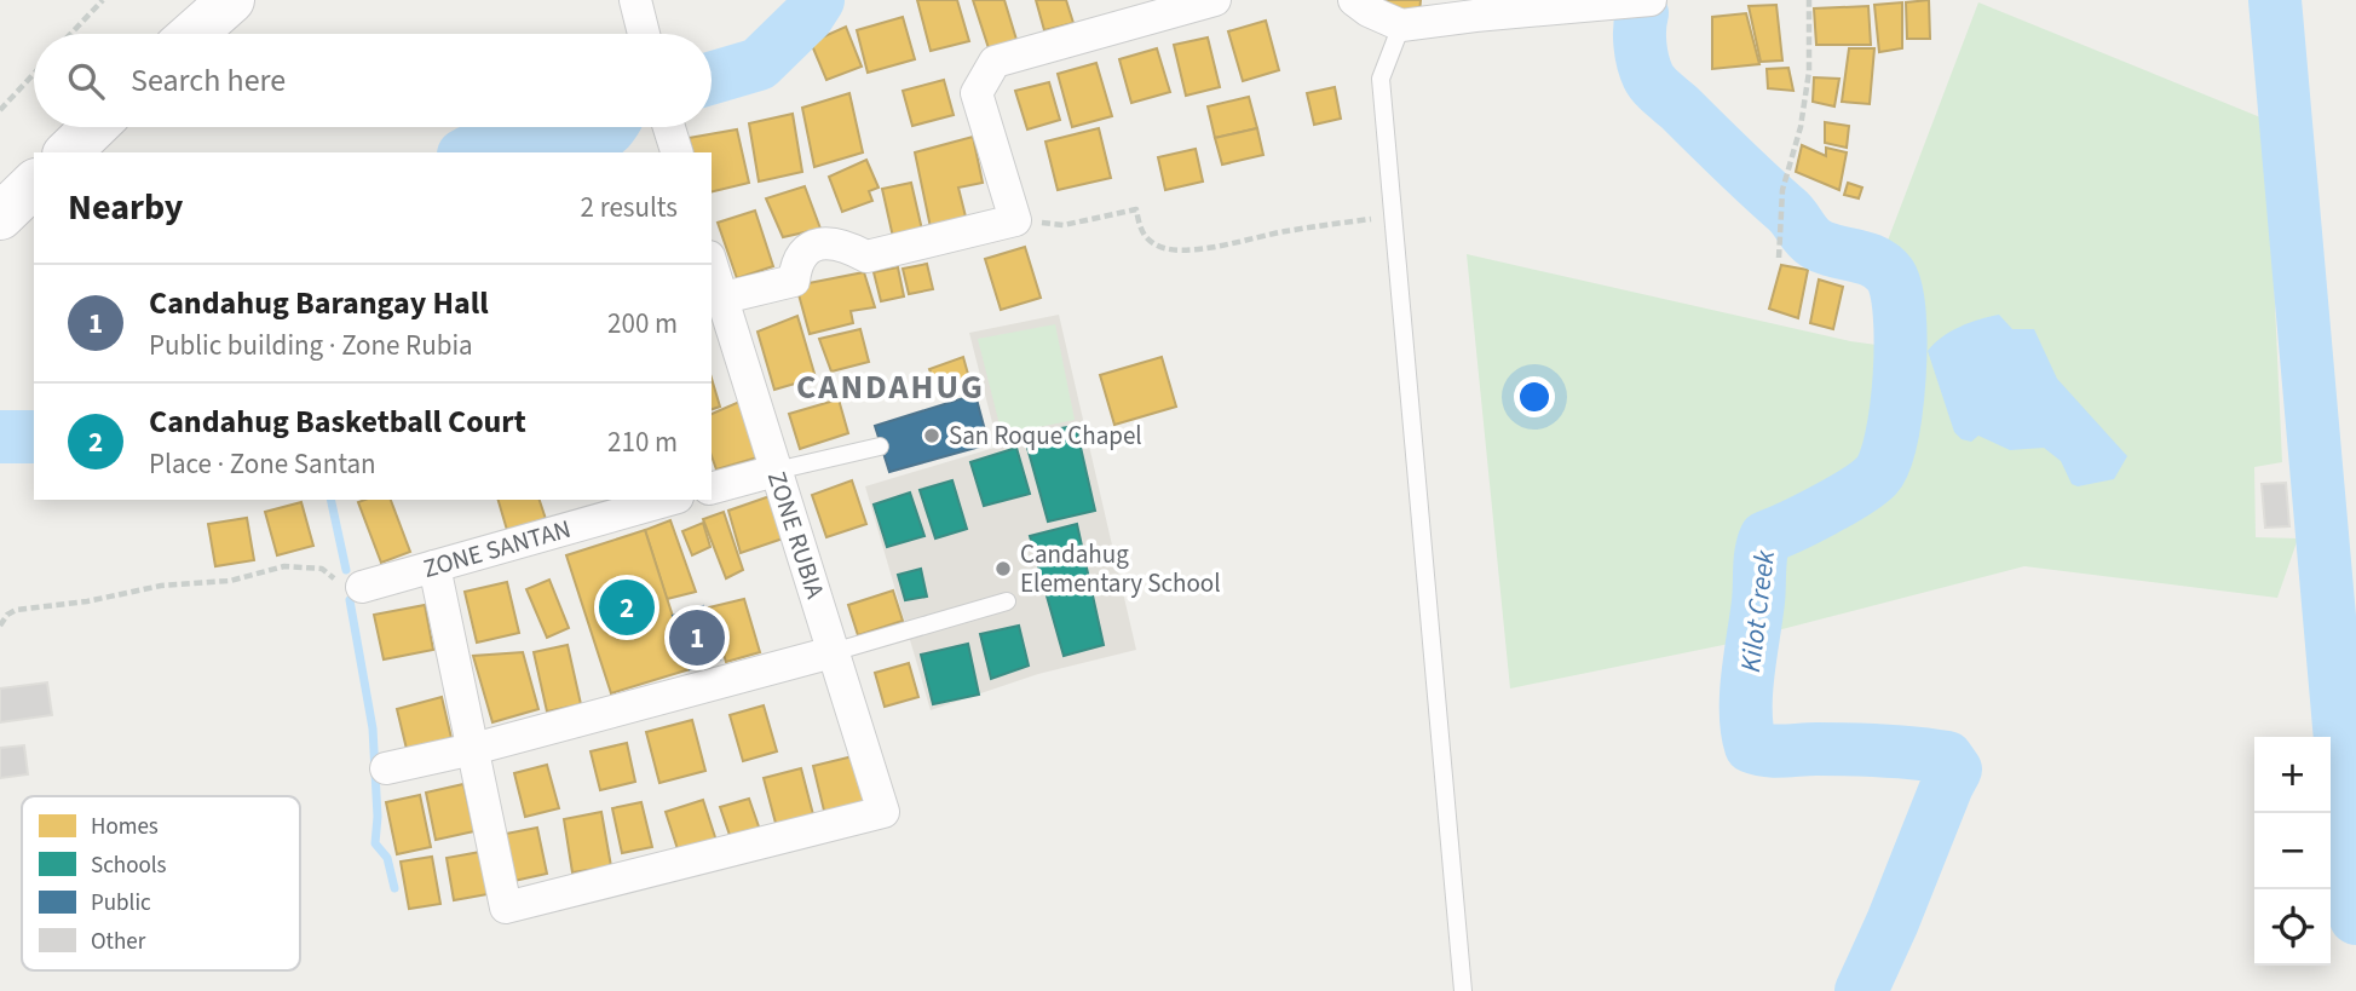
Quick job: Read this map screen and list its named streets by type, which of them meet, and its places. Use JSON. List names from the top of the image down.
{
  "streets": {
    "street": ["ZONE RUBIA", "ZONE SANTAN"]
  },
  "districts": ["CANDAHUG"],
  "water": ["Kilot Creek"],
  "places": ["San Roque Chapel", "Candahug Elementary School"],
  "legend": [
    "Homes",
    "Schools",
    "Public",
    "Other"
  ],
  "page": {
    "search": "Search here",
    "heading": ["Nearby", "2 results"],
    "list": [
      {
        "mark": "1",
        "name": "Candahug Barangay Hall",
        "note": "Public building · Zone Rubia",
        "value": "200 m"
      },
      {
        "mark": "2",
        "name": "Candahug Basketball Court",
        "note": "Place · Zone Santan",
        "value": "210 m"
      }
    ],
    "pins": ["2", "1"],
    "map_buttons": ["+", "−"]
  }
}
